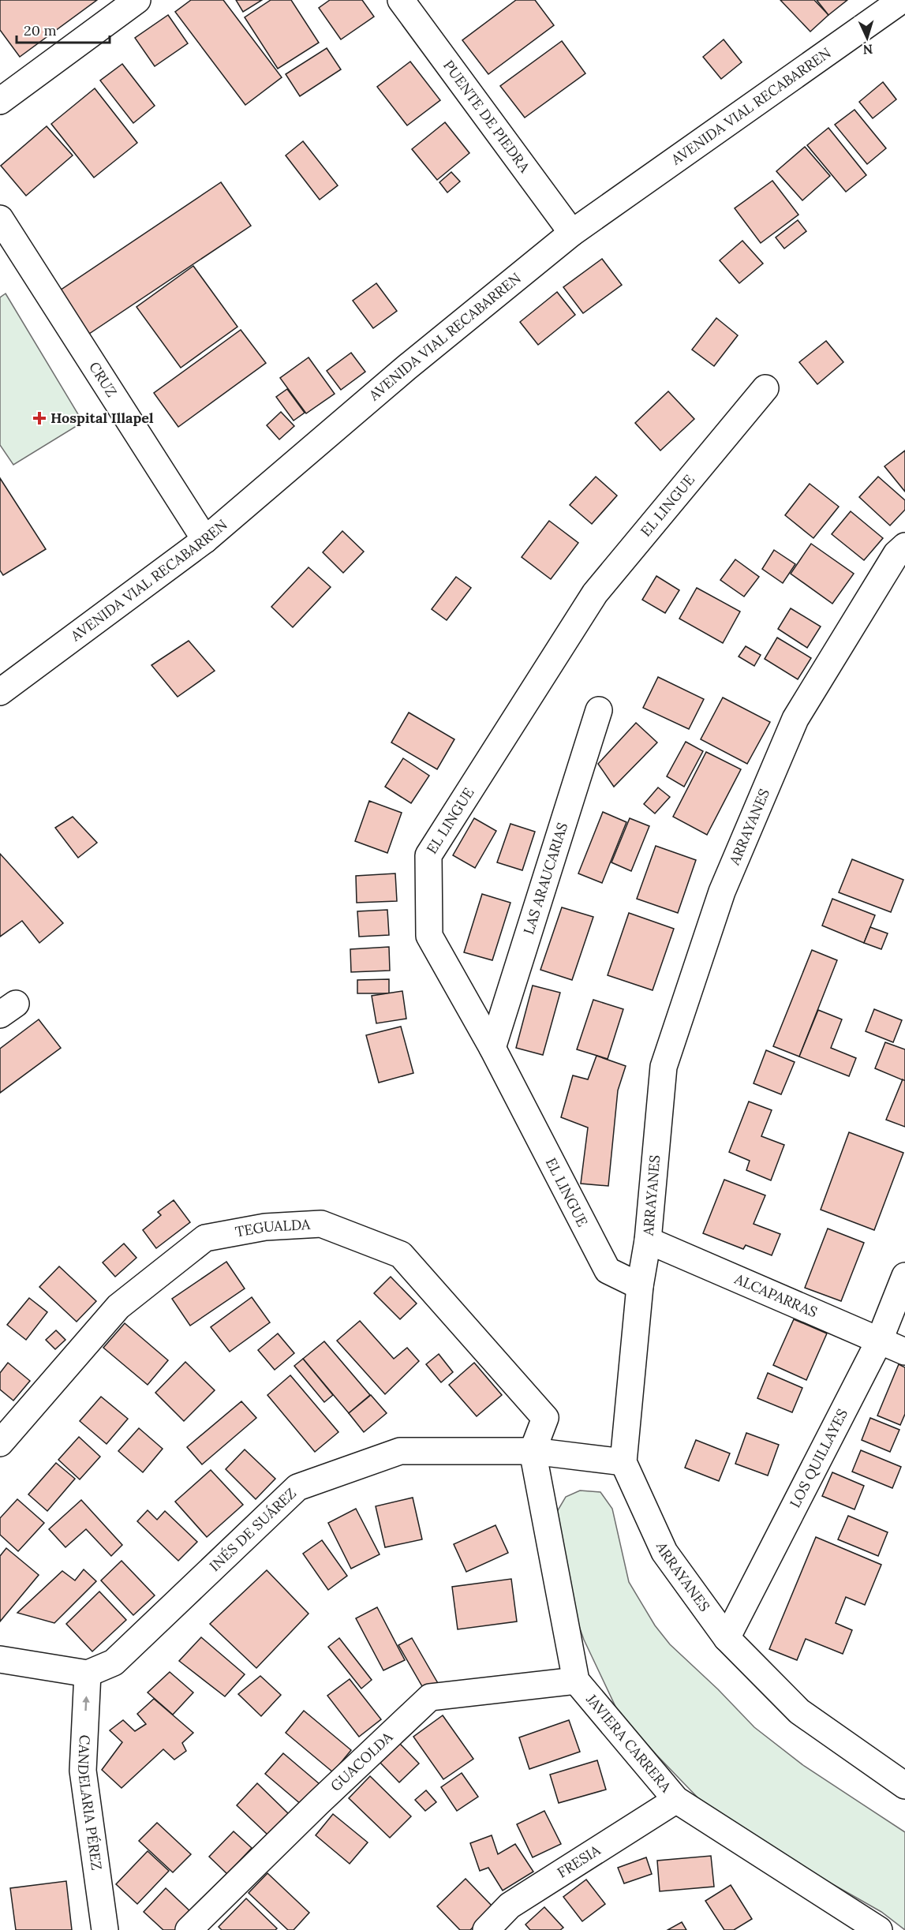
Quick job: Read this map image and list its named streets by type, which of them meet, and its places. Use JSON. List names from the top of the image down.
{
  "streets": {
    "street": [
      "AVENIDA VIAL RECABARREN",
      "PUENTE DE PIEDRA",
      "CRUZ",
      "EL LINGUE",
      "ARRAYANES",
      "LAS ARAUCARIAS",
      "TEGUALDA",
      "ALCAPARRAS",
      "LOS QUILLAYES",
      "INÉS DE SUÁREZ",
      "JAVIERA CARRERA",
      "GUACOLDA",
      "CANDELARIA PÉREZ",
      "FRESIA"
    ]
  },
  "crossings": [
    ["AVENIDA VIAL RECABARREN", "PUENTE DE PIEDRA"],
    ["AVENIDA VIAL RECABARREN", "CRUZ"],
    ["EL LINGUE", "ARRAYANES"],
    ["EL LINGUE", "LAS ARAUCARIAS"],
    ["ARRAYANES", "ALCAPARRAS"],
    ["ARRAYANES", "LOS QUILLAYES"],
    ["ARRAYANES", "INÉS DE SUÁREZ"],
    ["TEGUALDA", "INÉS DE SUÁREZ"],
    ["TEGUALDA", "JAVIERA CARRERA"],
    ["ALCAPARRAS", "LOS QUILLAYES"],
    ["INÉS DE SUÁREZ", "JAVIERA CARRERA"],
    ["INÉS DE SUÁREZ", "CANDELARIA PÉREZ"],
    ["JAVIERA CARRERA", "GUACOLDA"],
    ["JAVIERA CARRERA", "FRESIA"]
  ],
  "one_way": ["CANDELARIA PÉREZ"],
  "places": {
    "health": ["Hospital Illapel"]
  },
  "scale_bar": "20 m",
  "north": "bottom"
}
